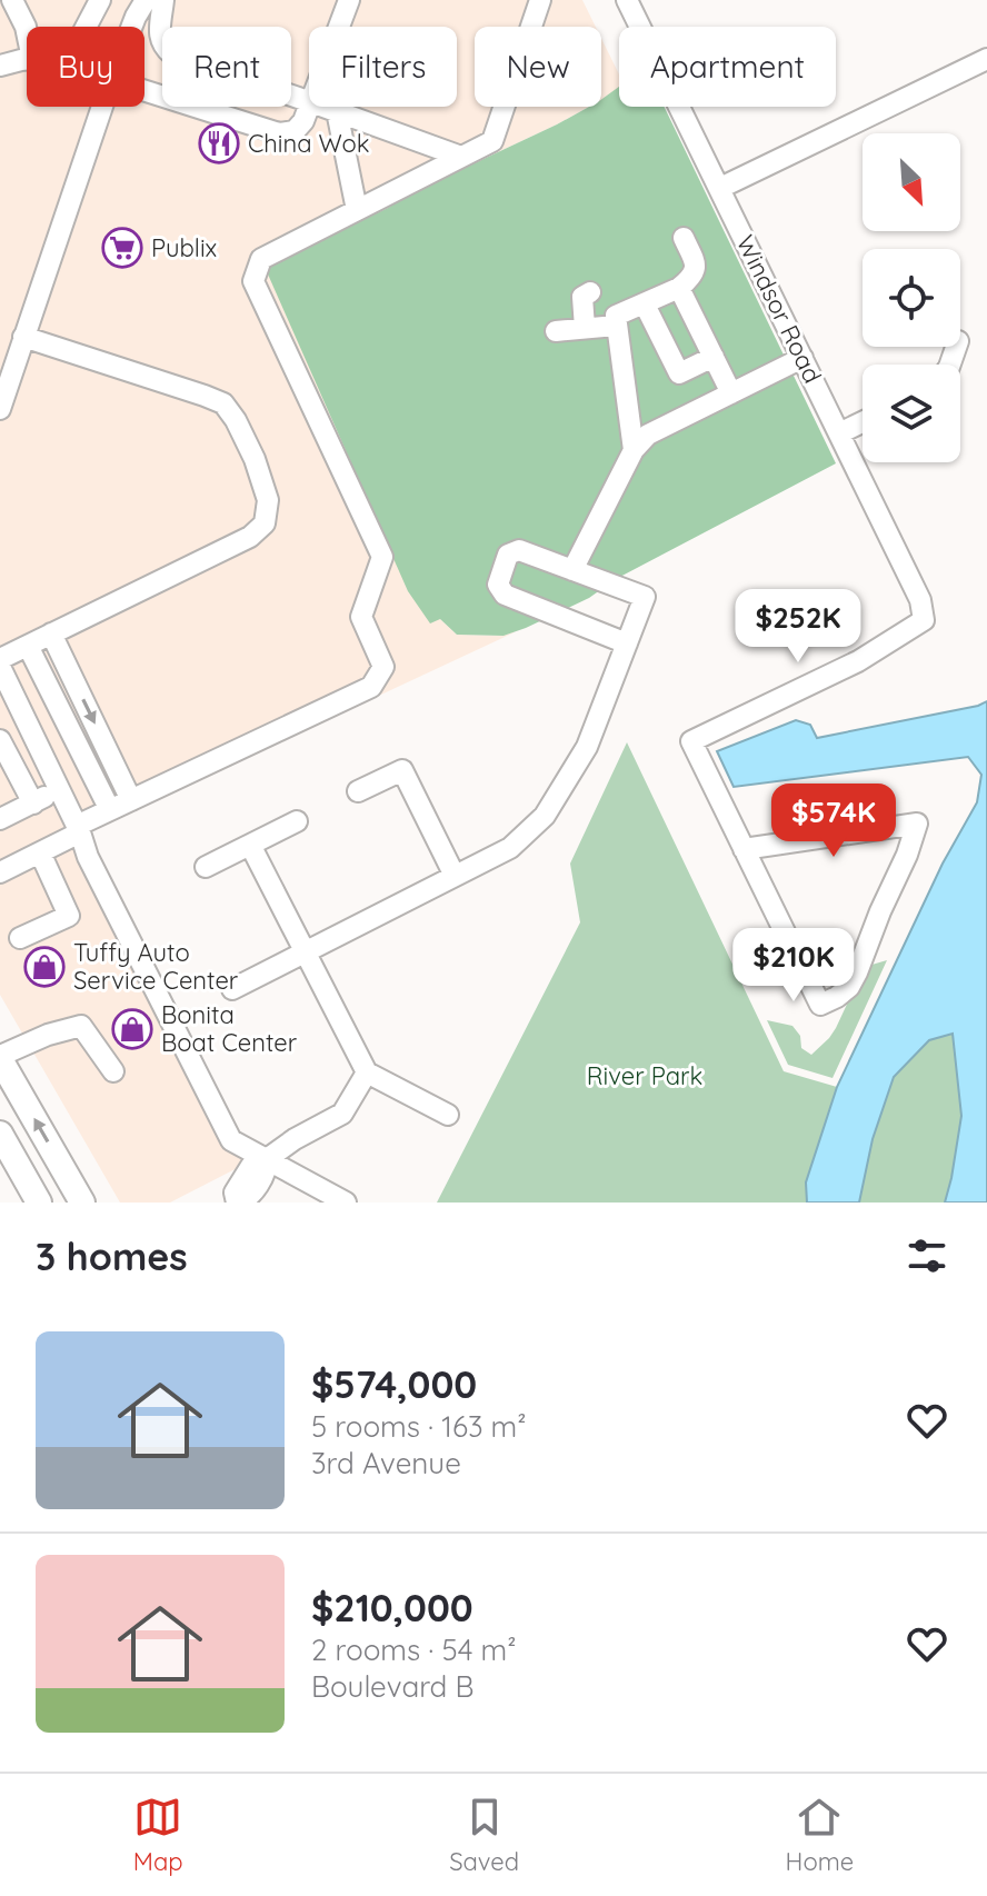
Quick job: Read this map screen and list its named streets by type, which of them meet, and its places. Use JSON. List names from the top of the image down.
{
  "streets": {
    "street": ["Windsor Road"]
  },
  "parks": ["River Park"],
  "places": {
    "restaurant": ["China Wok"],
    "supermarket": ["Publix"],
    "shop": ["Tuffy Auto Service Center", "Bonita Boat Center"]
  },
  "north": "bottom right",
  "page": {
    "chip": [
      "Buy",
      "Rent",
      "Filters",
      "New",
      "Apartment"
    ],
    "price": ["$252K", "$574K", "$210K"],
    "heading": "3 homes",
    "list": [
      {
        "name": "$574,000",
        "note": "5 rooms · 163 m² · 3rd Avenue"
      },
      {
        "name": "$210,000",
        "note": "2 rooms · 54 m² · Boulevard B"
      }
    ],
    "tabs": ["Map", "Saved", "Home"]
  }
}
